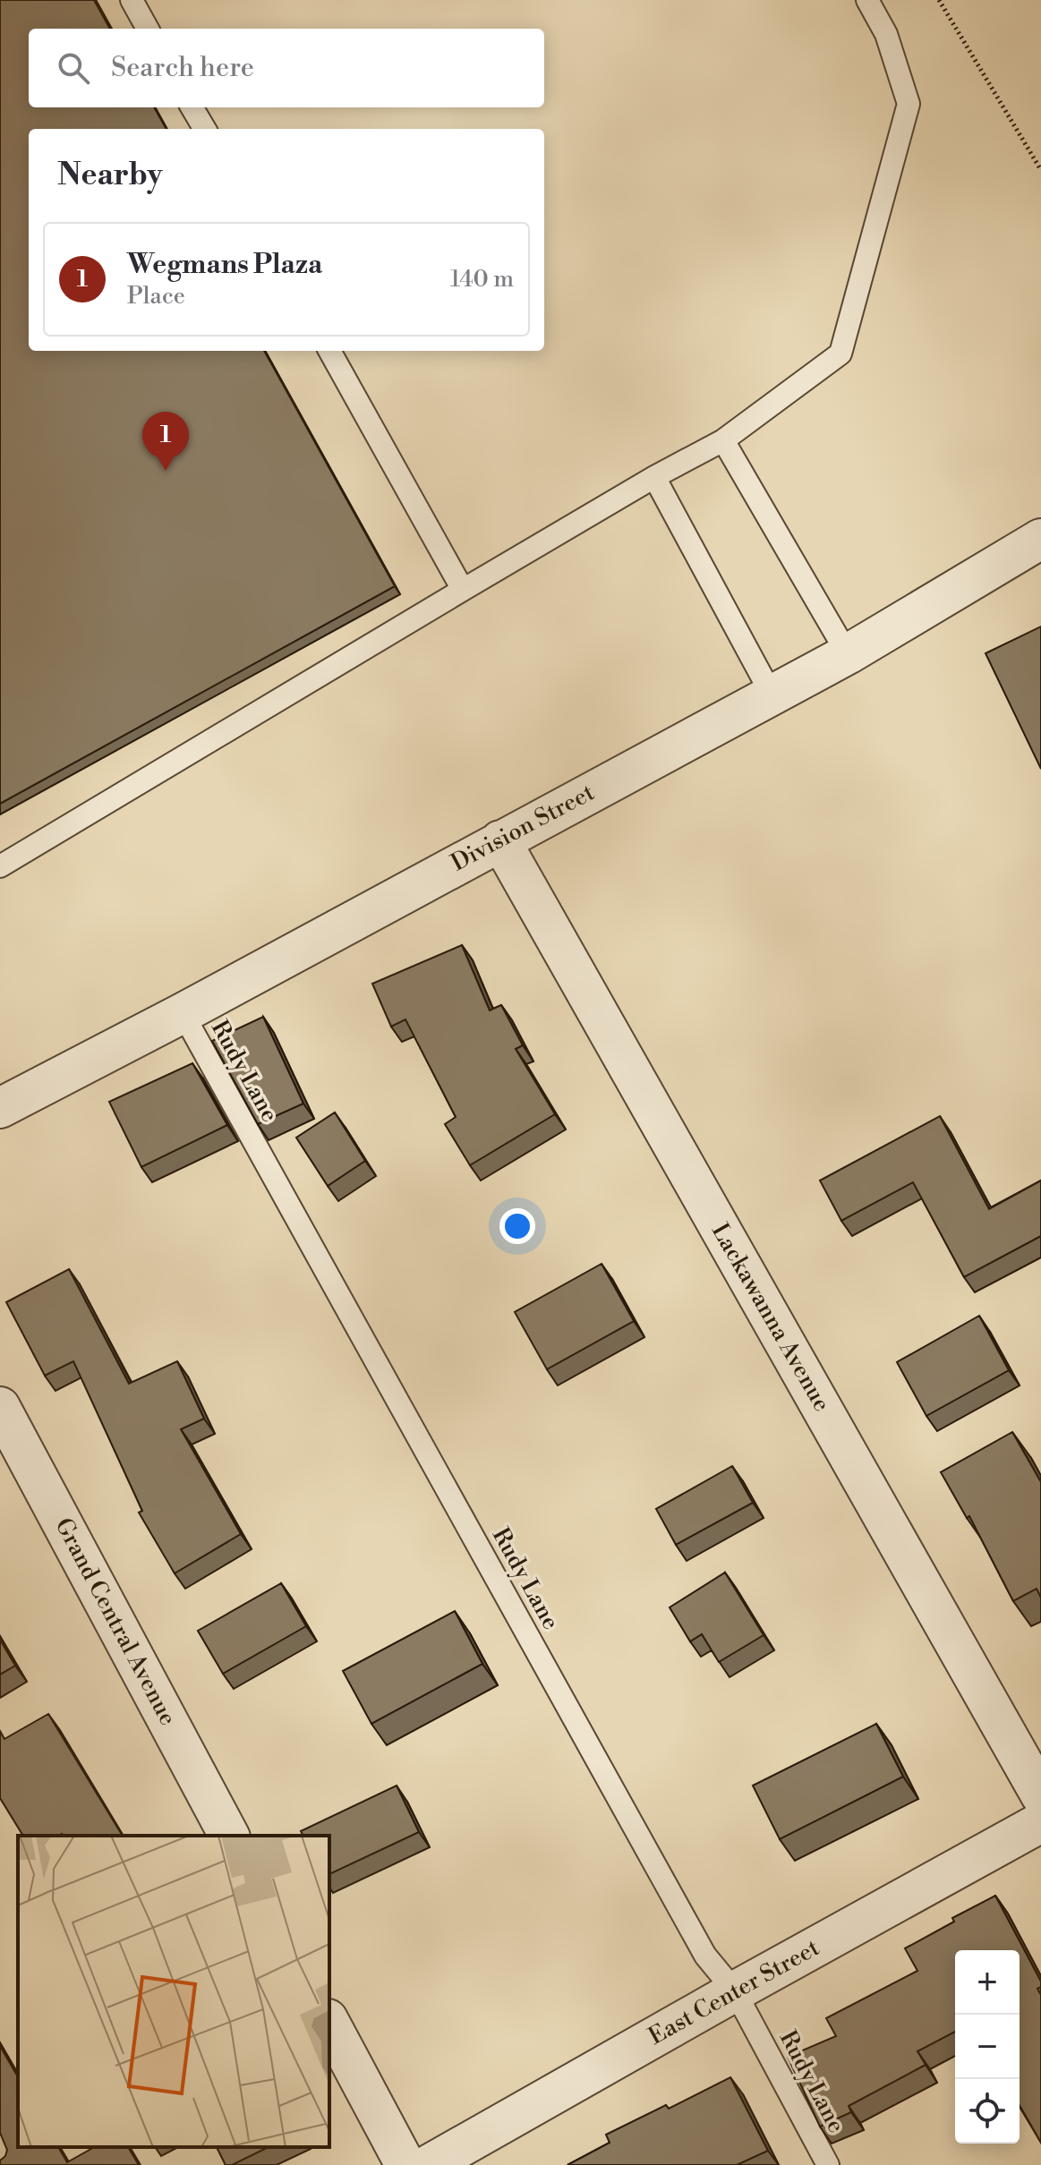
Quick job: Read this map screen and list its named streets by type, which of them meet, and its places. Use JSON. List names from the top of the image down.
{
  "streets": {
    "street": [
      "Division Street",
      "Lackawanna Avenue",
      "Grand Central Avenue",
      "East Center Street"
    ],
    "lane": ["Rudy Lane"]
  },
  "crossings": [
    ["Division Street", "Rudy Lane"],
    ["Division Street", "Lackawanna Avenue"],
    ["Rudy Lane", "East Center Street"]
  ],
  "page": {
    "search": "Search here",
    "heading": "Nearby",
    "list": [
      {
        "mark": "1",
        "name": "Wegmans Plaza",
        "note": "Place",
        "value": "140 m"
      }
    ],
    "pins": "1",
    "map_buttons": ["+", "−"]
  }
}
